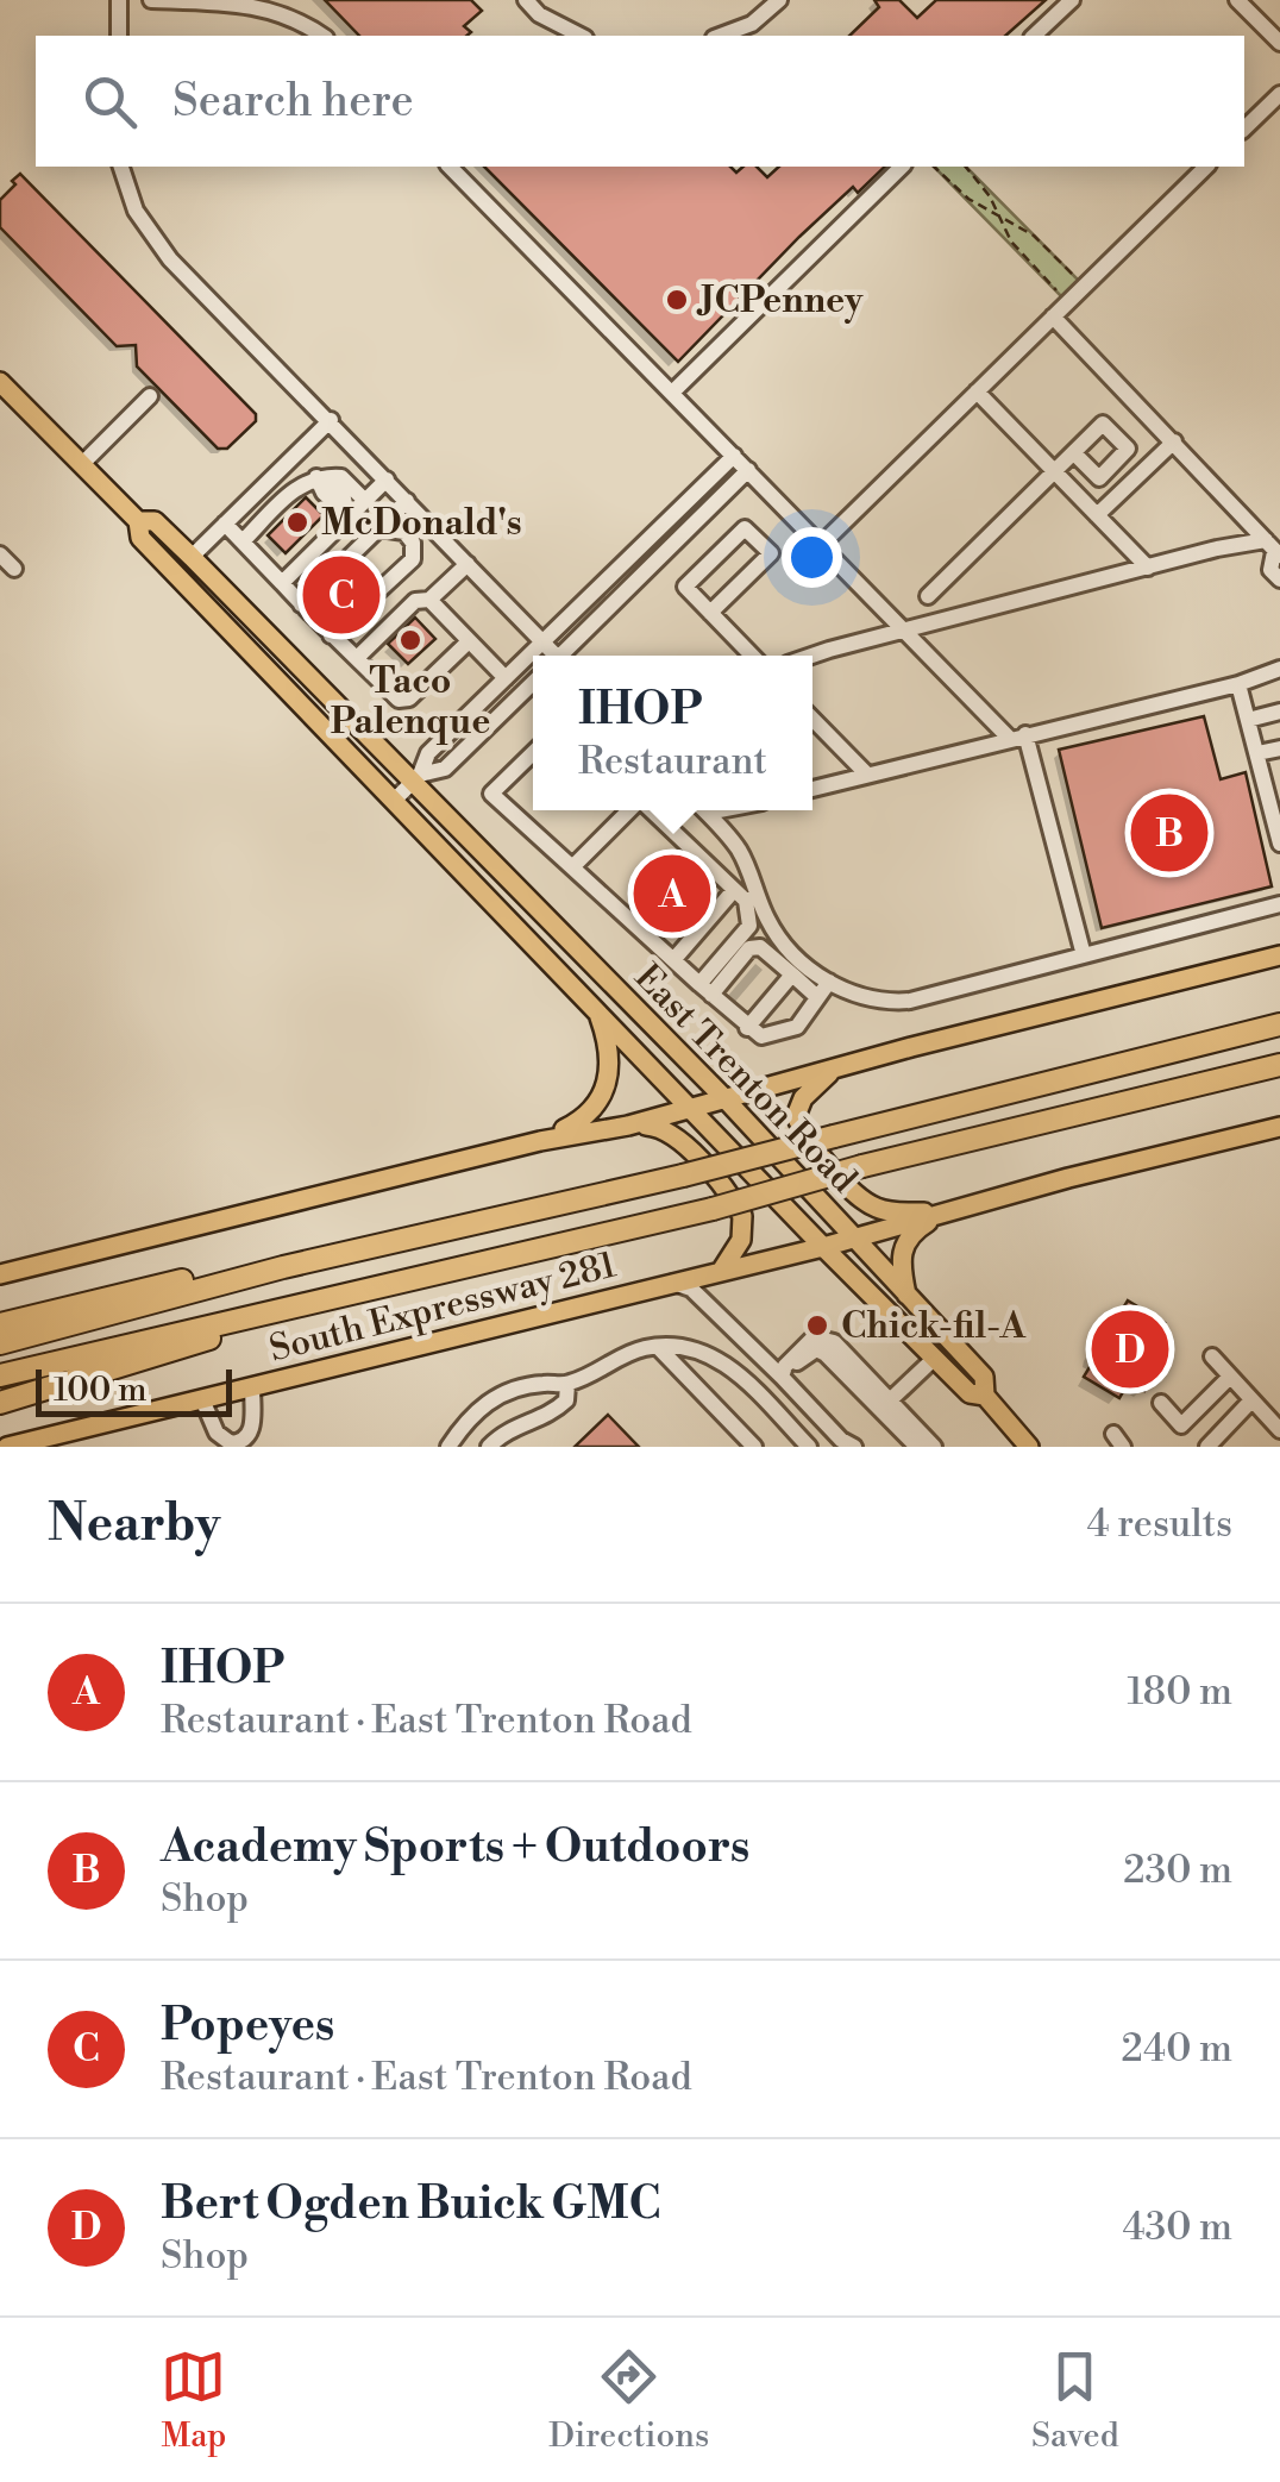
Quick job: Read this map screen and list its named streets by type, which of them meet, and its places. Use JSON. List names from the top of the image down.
{
  "streets": {
    "main road": ["East Trenton Road", "South Expressway 281"]
  },
  "crossings": [
    ["East Trenton Road", "South Expressway 281"]
  ],
  "places": [
    "JCPenney",
    "McDonald's",
    "Taco Palenque",
    "Chick-fil-A"
  ],
  "scale_bar": "100 m",
  "page": {
    "search": "Search here",
    "pins": [
      "C",
      "B",
      "A",
      "D"
    ],
    "popup": ["IHOP", "Restaurant"],
    "scale": "100 m",
    "heading": ["Nearby", "4 results"],
    "list": [
      {
        "mark": "A",
        "name": "IHOP",
        "note": "Restaurant · East Trenton Road",
        "value": "180 m"
      },
      {
        "mark": "B",
        "name": "Academy Sports + Outdoors",
        "note": "Shop",
        "value": "230 m"
      },
      {
        "mark": "C",
        "name": "Popeyes",
        "note": "Restaurant · East Trenton Road",
        "value": "240 m"
      },
      {
        "mark": "D",
        "name": "Bert Ogden Buick GMC",
        "note": "Shop",
        "value": "430 m"
      }
    ],
    "nav": ["Map", "Directions", "Saved"]
  }
}
